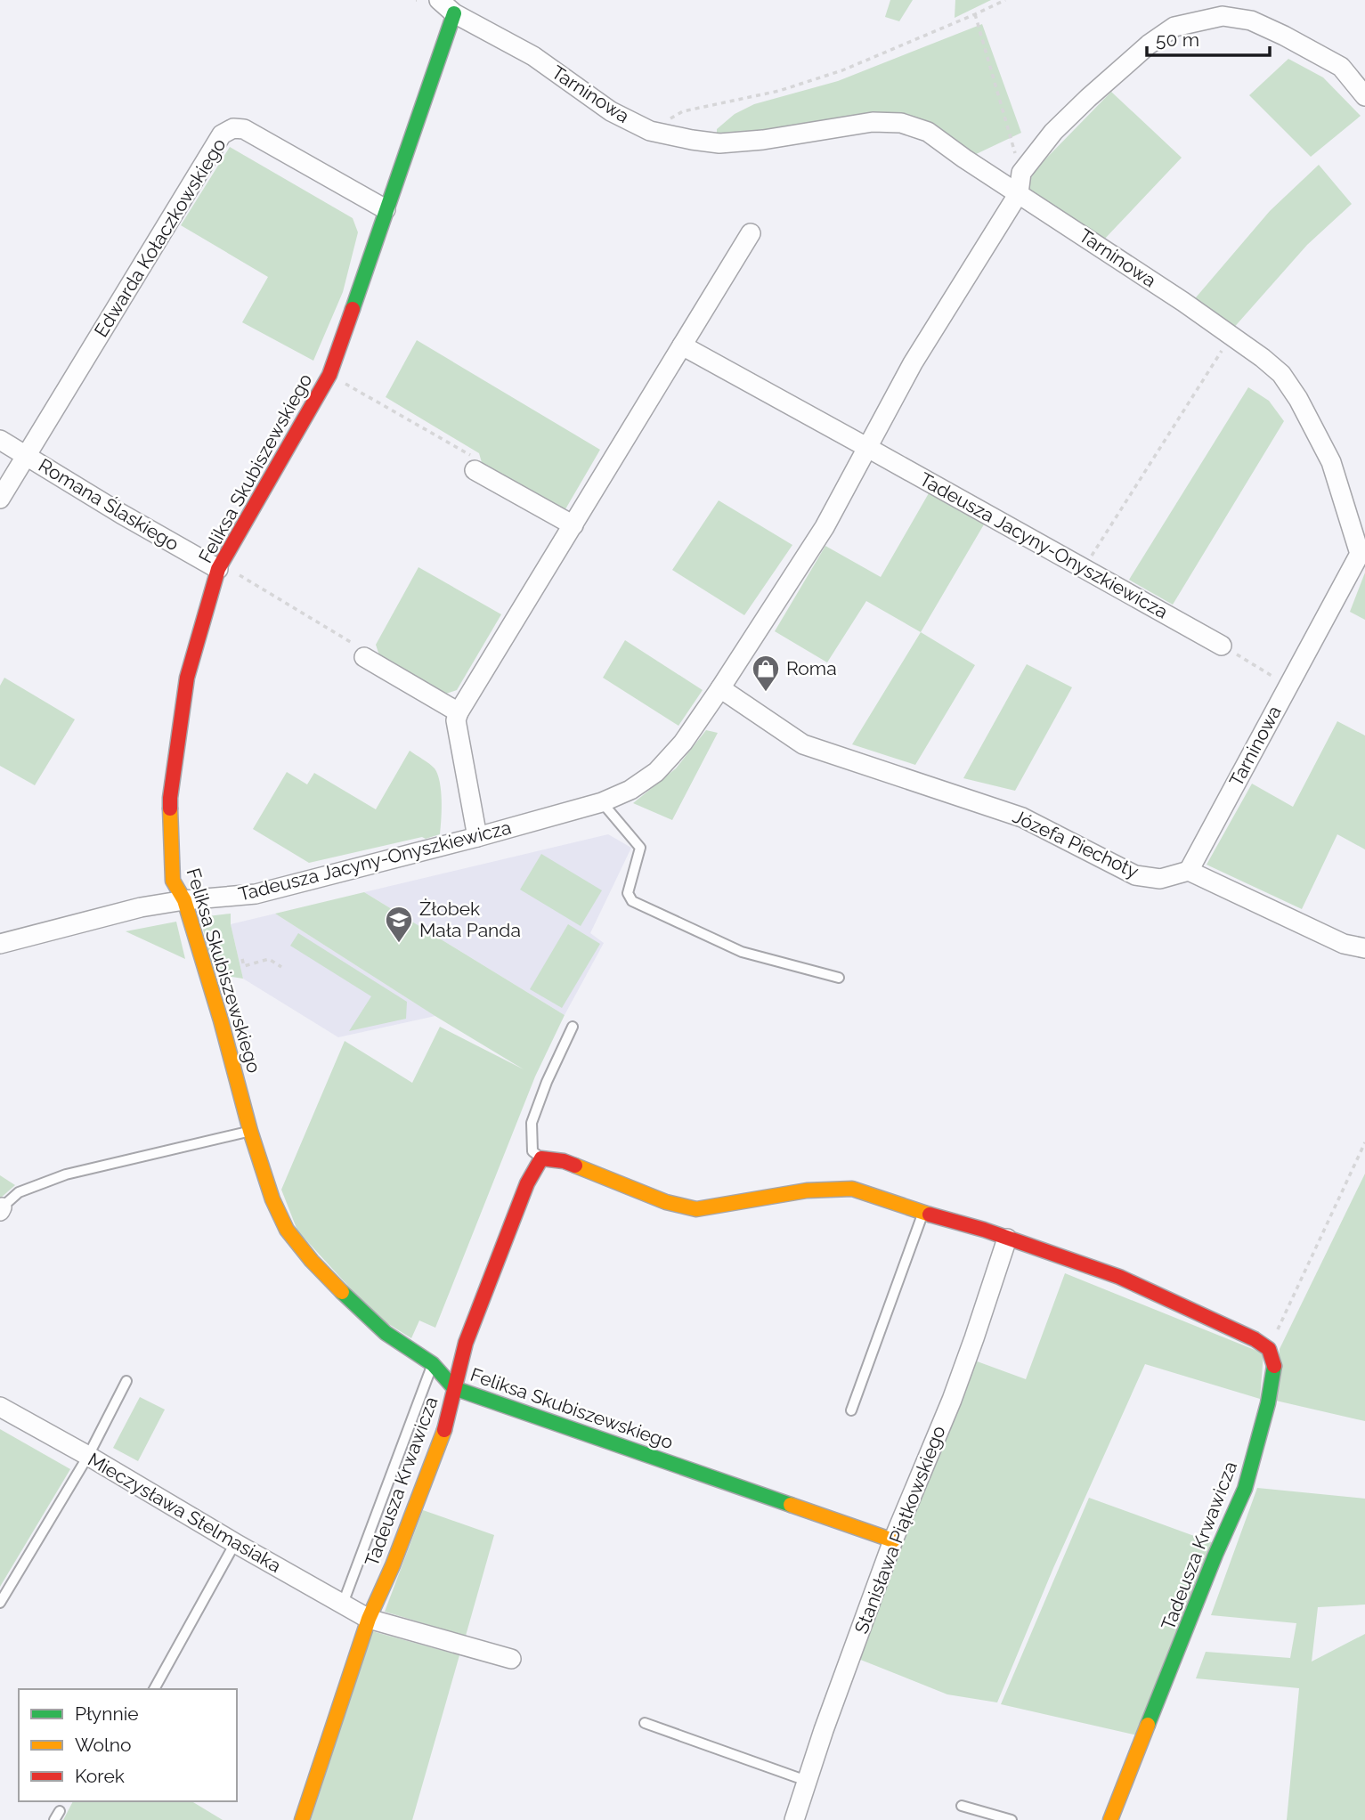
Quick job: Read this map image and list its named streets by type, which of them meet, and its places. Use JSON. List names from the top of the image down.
{
  "streets": {
    "street": [
      "Tarninowa",
      "Edwarda Kołaczkowskiego",
      "Feliksa Skubiszewskiego",
      "Romana Ślaskiego",
      "Tadeusza Jacyny-Onyszkiewicza",
      "Józefa Piechoty",
      "Tadeusza Krwawicza",
      "Mieczysława Stelmasiaka",
      "Stanisława Piątkowskiego"
    ]
  },
  "crossings": [
    ["Tarninowa", "Feliksa Skubiszewskiego"],
    ["Tarninowa", "Tadeusza Jacyny-Onyszkiewicza"],
    ["Tarninowa", "Józefa Piechoty"],
    ["Edwarda Kołaczkowskiego", "Feliksa Skubiszewskiego"],
    ["Edwarda Kołaczkowskiego", "Romana Ślaskiego"],
    ["Feliksa Skubiszewskiego", "Romana Ślaskiego"],
    ["Feliksa Skubiszewskiego", "Tadeusza Jacyny-Onyszkiewicza"],
    ["Feliksa Skubiszewskiego", "Tadeusza Krwawicza"],
    ["Feliksa Skubiszewskiego", "Stanisława Piątkowskiego"],
    ["Tadeusza Jacyny-Onyszkiewicza", "Józefa Piechoty"],
    ["Tadeusza Krwawicza", "Mieczysława Stelmasiaka"]
  ],
  "places": {
    "shop": ["Roma"],
    "school or university": ["Żłobek Mała Panda"]
  },
  "legend": ["Płynnie", "Wolno", "Korek"],
  "scale_bar": "50 m"
}
